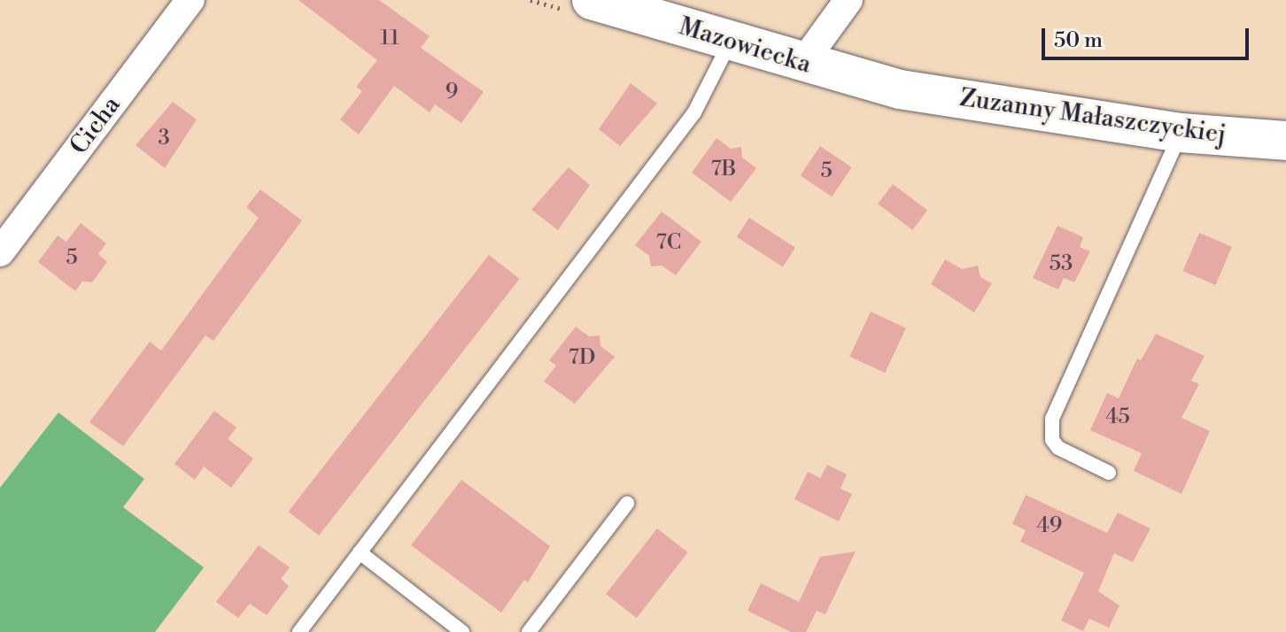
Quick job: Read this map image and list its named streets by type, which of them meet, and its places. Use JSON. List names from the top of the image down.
{
  "streets": {
    "street": ["Mazowiecka", "Zuzanny Małaszczyckiej", "Cicha"]
  },
  "crossings": [
    ["Mazowiecka", "Zuzanny Małaszczyckiej"]
  ],
  "house_numbers": [
    "11",
    "9",
    "3",
    "7B",
    "5",
    "7C",
    "5",
    "53",
    "7D",
    "45",
    "49"
  ],
  "scale_bar": "50 m"
}
